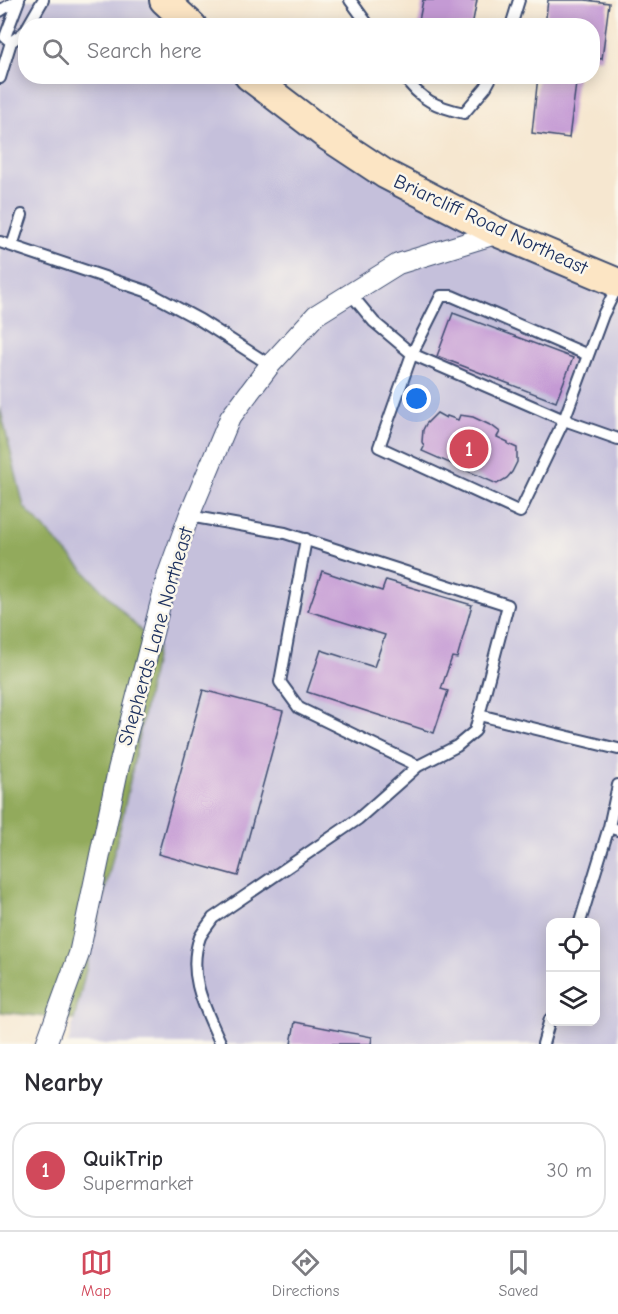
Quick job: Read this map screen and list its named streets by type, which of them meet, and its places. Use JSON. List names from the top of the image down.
{
  "streets": {
    "main road": ["Briarcliff Road Northeast"],
    "street": ["Shepherds Lane Northeast"]
  },
  "crossings": [
    ["Briarcliff Road Northeast", "Shepherds Lane Northeast"]
  ],
  "page": {
    "search": "Search here",
    "pins": "1",
    "heading": "Nearby",
    "list": [
      {
        "mark": "1",
        "name": "QuikTrip",
        "note": "Supermarket",
        "value": "30 m"
      }
    ],
    "nav": ["Map", "Directions", "Saved"]
  }
}
